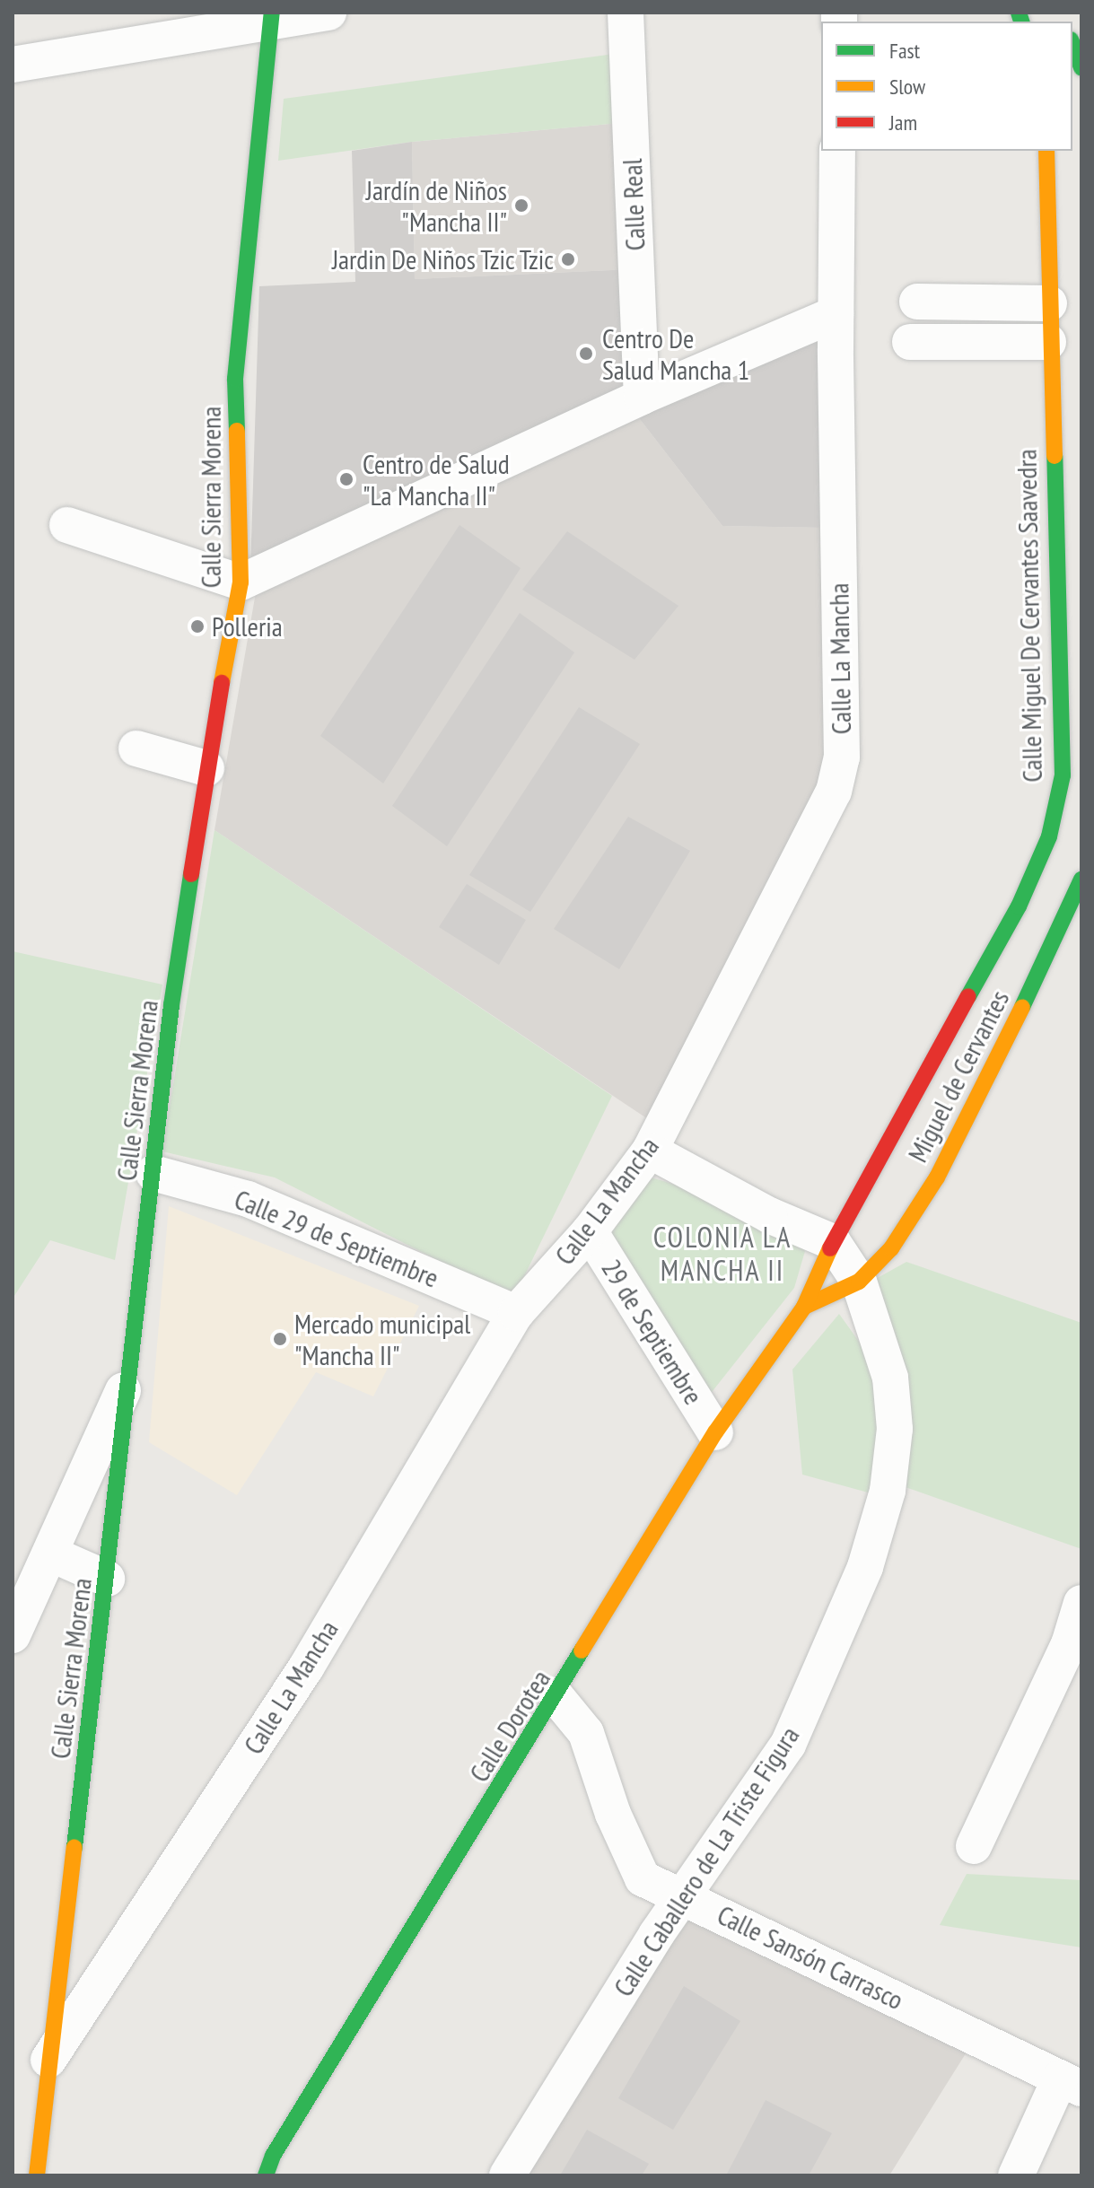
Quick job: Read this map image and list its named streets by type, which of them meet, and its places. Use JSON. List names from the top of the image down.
{
  "streets": {
    "street": [
      "Calle Real",
      "Calle Sierra Morena",
      "Calle Miguel De Cervantes Saavedra",
      "Calle La Mancha",
      "Miguel de Cervantes",
      "Calle 29 de Septiembre",
      "29 de Septiembre",
      "Calle Dorotea",
      "Calle Caballero de La Triste Figura",
      "Calle Sansón Carrasco"
    ]
  },
  "crossings": [
    ["Calle Sierra Morena", "Calle La Mancha"],
    ["Calle Sierra Morena", "Calle 29 de Septiembre"],
    ["Calle Miguel De Cervantes Saavedra", "Calle Dorotea"],
    ["Calle Miguel De Cervantes Saavedra", "Calle Caballero de La Triste Figura"],
    ["Calle La Mancha", "Calle 29 de Septiembre"],
    ["Calle La Mancha", "29 de Septiembre"],
    ["Miguel de Cervantes", "Calle Caballero de La Triste Figura"],
    ["29 de Septiembre", "Calle Dorotea"],
    ["Calle Dorotea", "Calle Caballero de La Triste Figura"],
    ["Calle Dorotea", "Calle Sansón Carrasco"],
    ["Calle Caballero de La Triste Figura", "Calle Sansón Carrasco"]
  ],
  "districts": ["COLONIA LA MANCHA II"],
  "places": [
    "Jardín de Niños \"Mancha II\"",
    "Jardin De Niños Tzic Tzic",
    "Centro De Salud Mancha 1",
    "Centro de Salud \"La Mancha II\"",
    "Polleria",
    "Mercado municipal \"Mancha II\""
  ],
  "legend": ["Fast", "Slow", "Jam"]
}
